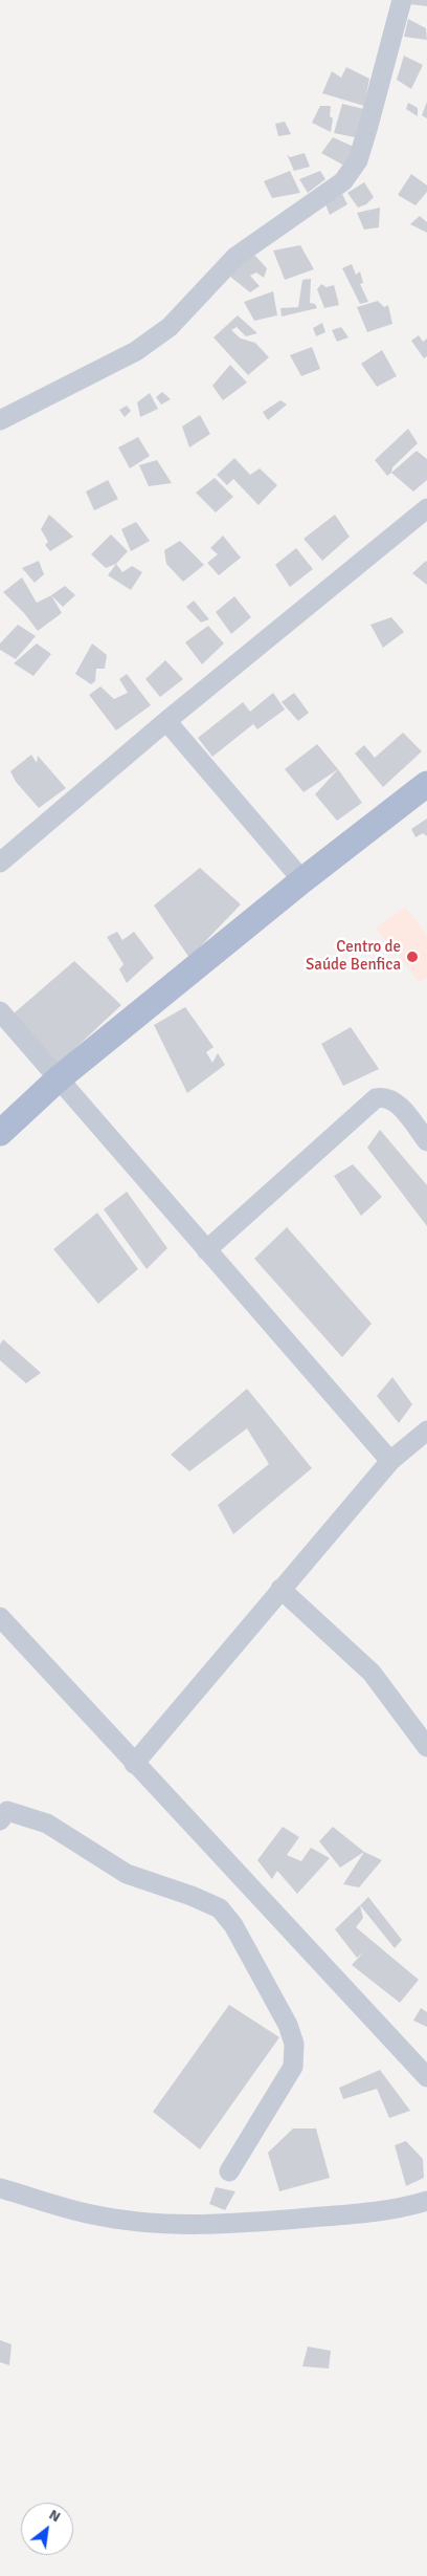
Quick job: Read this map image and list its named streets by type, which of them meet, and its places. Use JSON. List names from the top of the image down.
{
  "places": ["Centro de Saúde Benfica"],
  "north": "top right"
}
